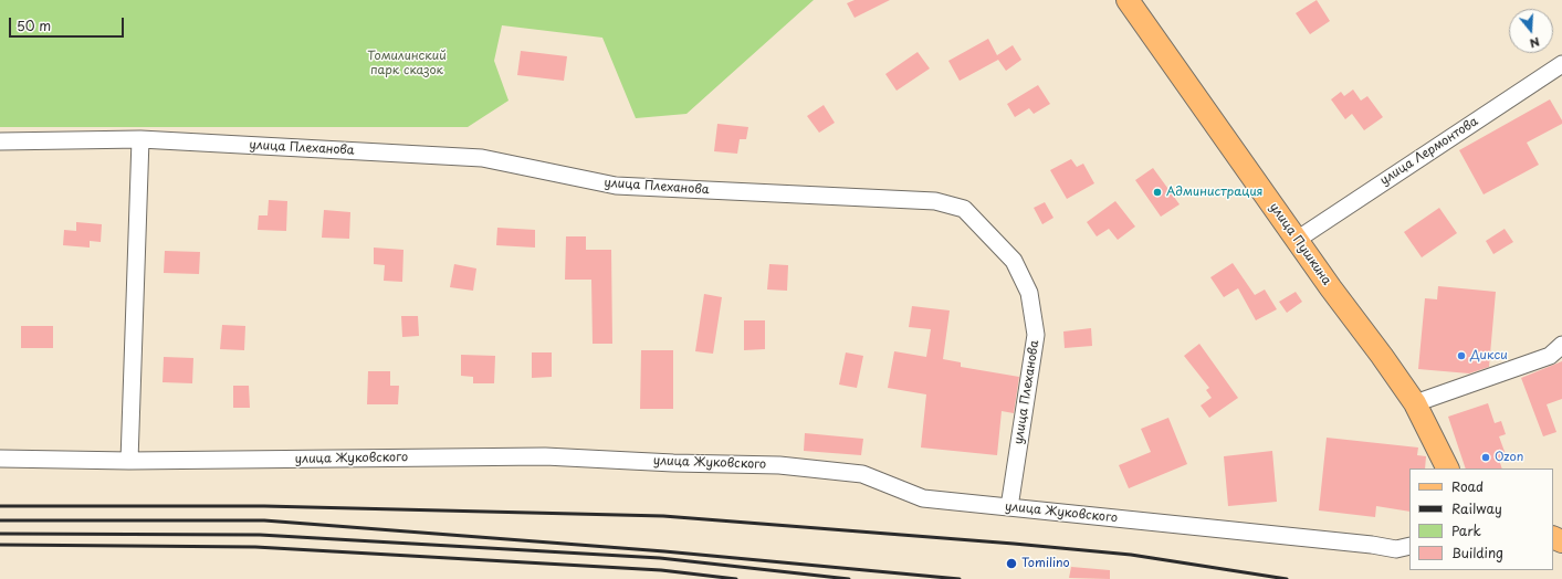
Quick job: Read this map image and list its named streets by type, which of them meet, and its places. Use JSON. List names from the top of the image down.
{
  "streets": {
    "main road": ["улица Пушкина"],
    "street": ["улица Плеханова", "улица Лермонтова", "улица Жуковского"]
  },
  "crossings": [
    ["улица Плеханова", "улица Жуковского"],
    ["улица Лермонтова", "улица Пушкина"]
  ],
  "parks": ["Томилинский парк сказок"],
  "places": [
    "Администрация",
    "Дикси",
    "Ozon",
    "Tomilino"
  ],
  "legend": [
    "Road",
    "Railway",
    "Park",
    "Building"
  ],
  "scale_bar": "50 m",
  "north": "bottom"
}
